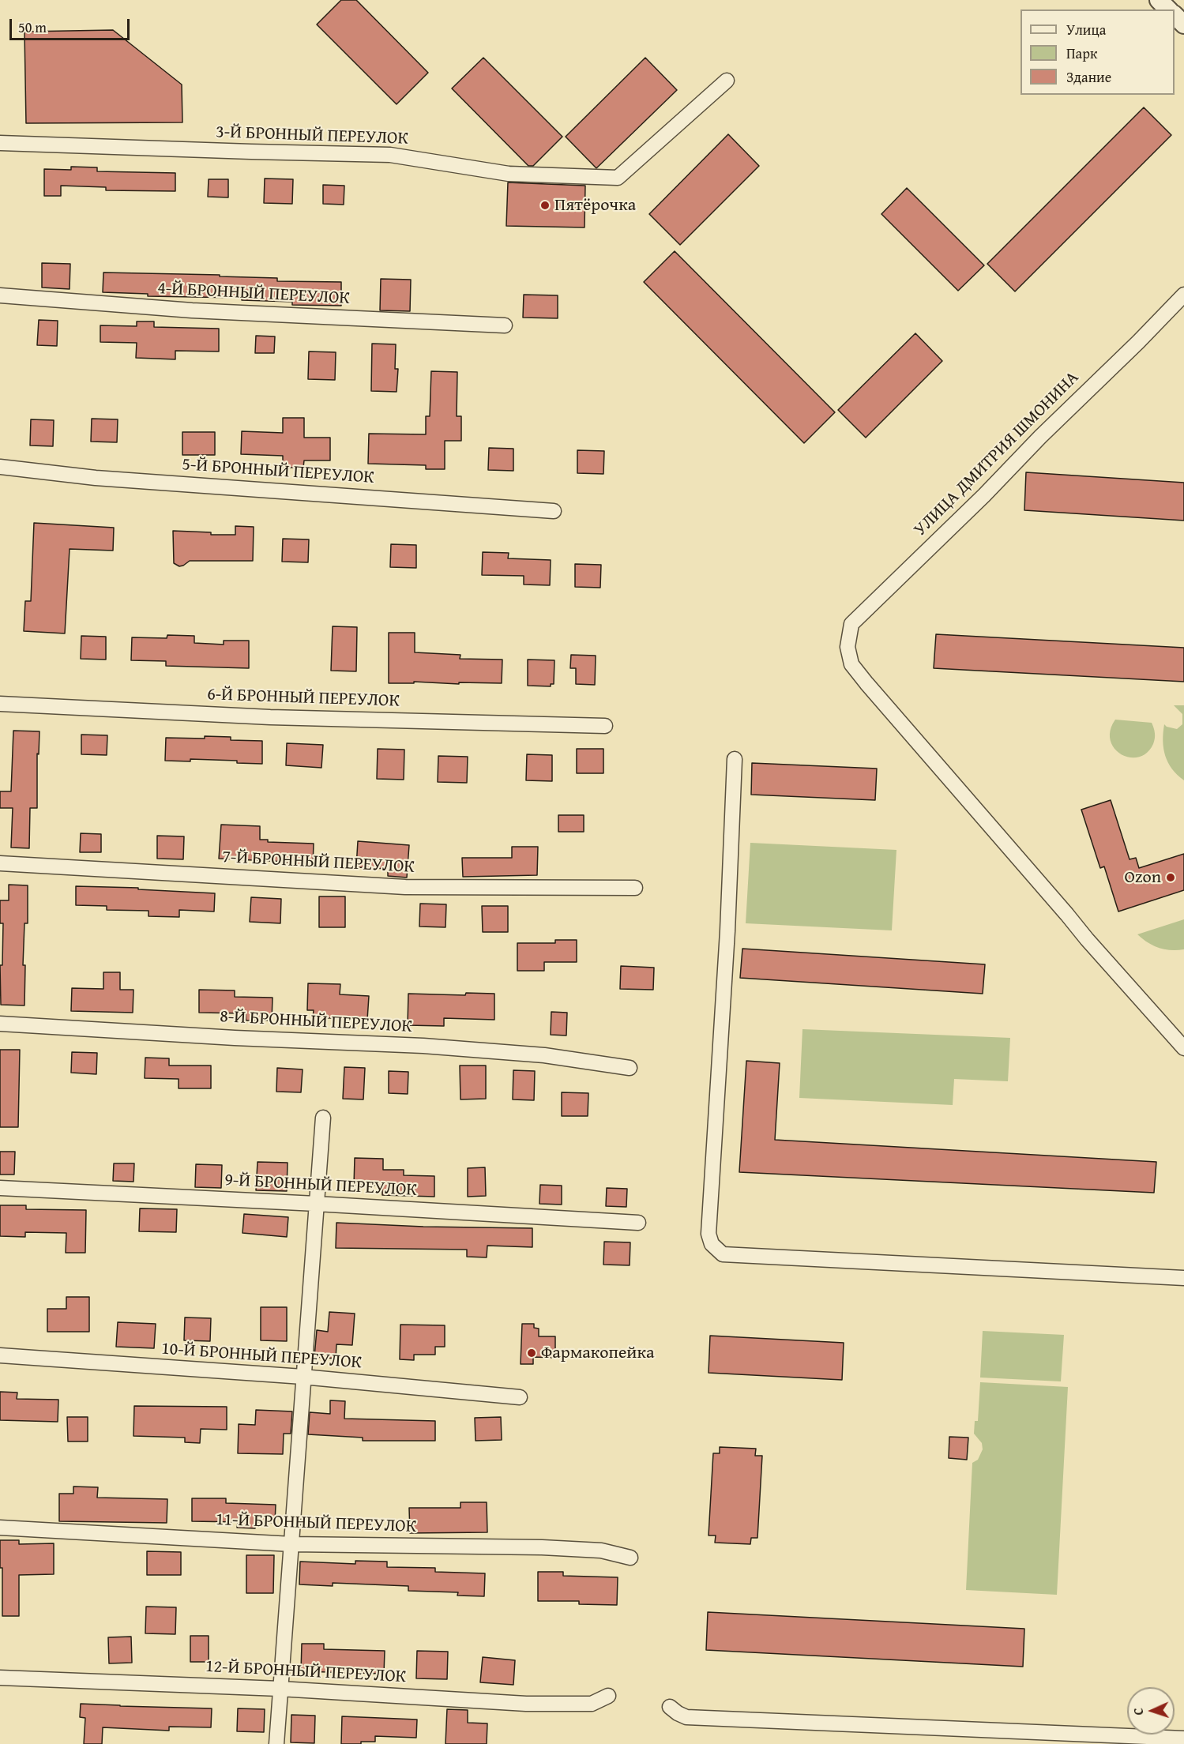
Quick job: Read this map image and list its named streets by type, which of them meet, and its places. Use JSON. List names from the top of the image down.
{
  "streets": {
    "street": [
      "3-Й БРОННЫЙ ПЕРЕУЛОК",
      "4-Й БРОННЫЙ ПЕРЕУЛОК",
      "УЛИЦА ДМИТРИЯ ШМОНИНА",
      "5-Й БРОННЫЙ ПЕРЕУЛОК",
      "6-Й БРОННЫЙ ПЕРЕУЛОК",
      "7-Й БРОННЫЙ ПЕРЕУЛОК",
      "8-Й БРОННЫЙ ПЕРЕУЛОК",
      "9-Й БРОННЫЙ ПЕРЕУЛОК",
      "10-Й БРОННЫЙ ПЕРЕУЛОК",
      "11-Й БРОННЫЙ ПЕРЕУЛОК",
      "12-Й БРОННЫЙ ПЕРЕУЛОК"
    ]
  },
  "places": ["Пятёрочка", "Ozon", "Фармакопейка"],
  "legend": ["Улица", "Парк", "Здание"],
  "scale_bar": "50 m",
  "north": "left"
}
